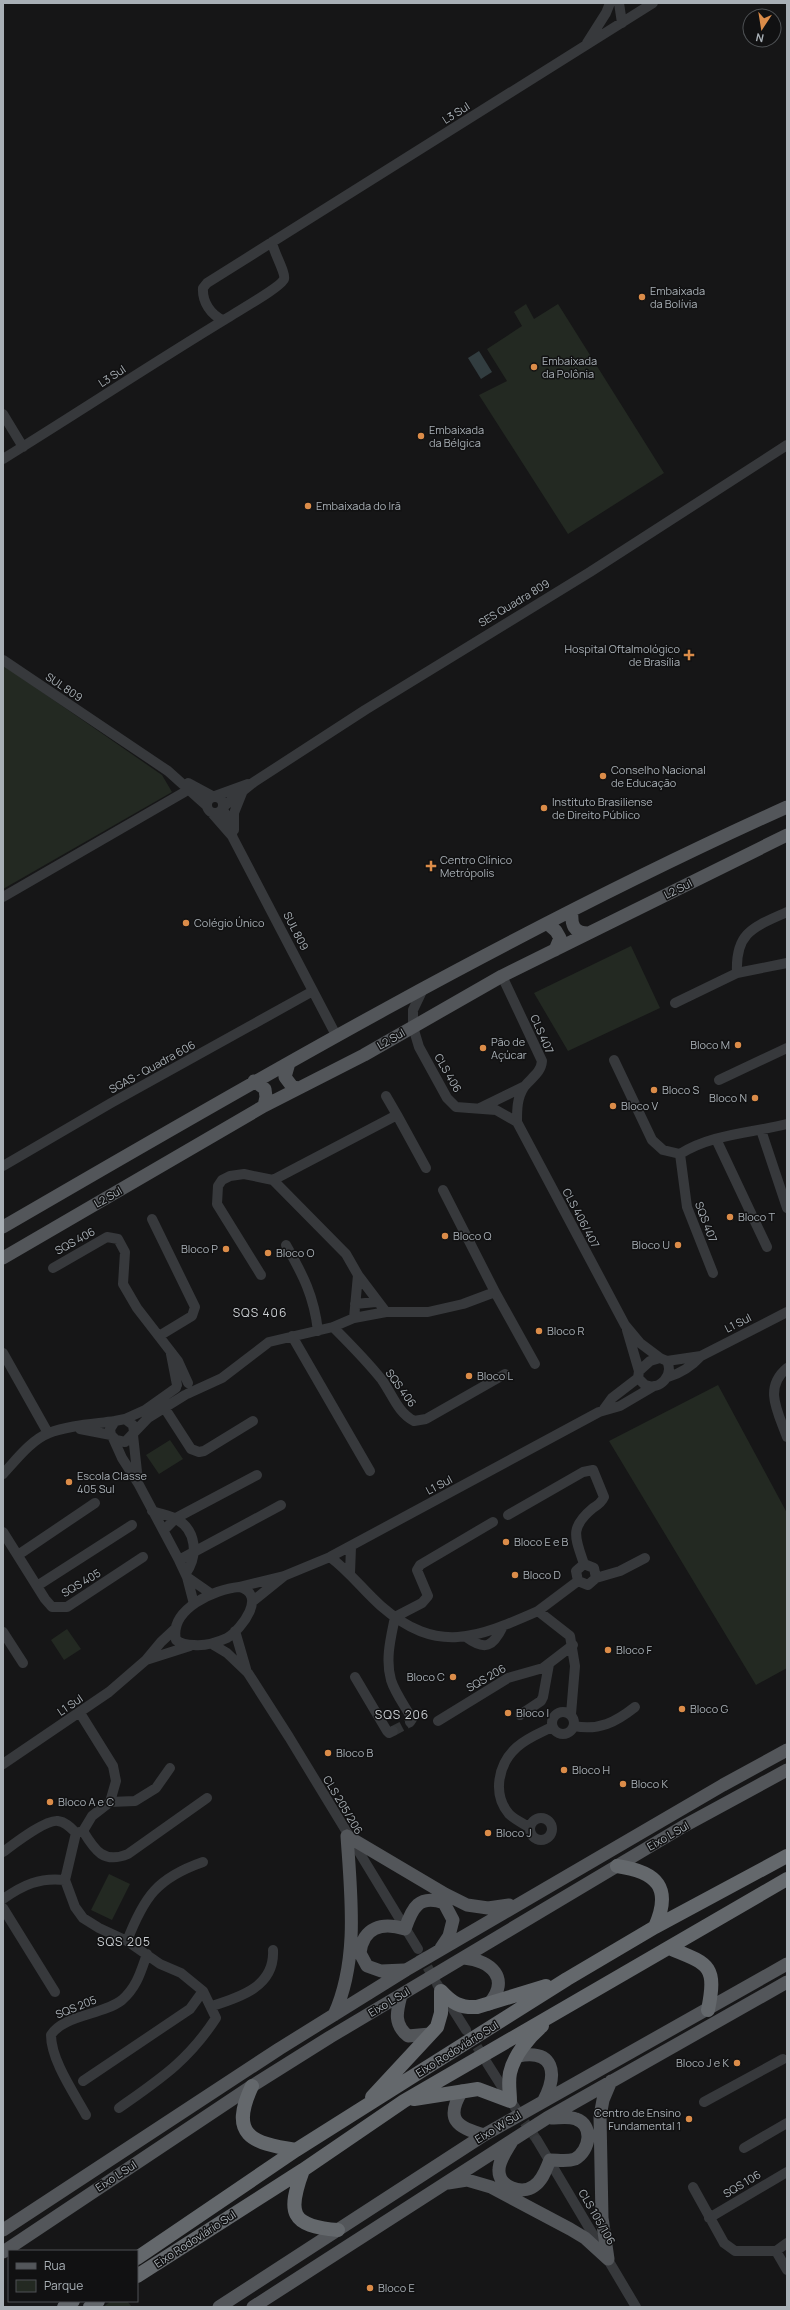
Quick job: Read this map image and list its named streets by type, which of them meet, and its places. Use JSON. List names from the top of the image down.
{
  "streets": {
    "highway": ["Eixo Rodoviário Sul"],
    "main road": ["L2 Sul", "Eixo L Sul", "Eixo W Sul"],
    "street": [
      "L3 Sul",
      "SES Quadra 809",
      "SUL 809",
      "CLS 407",
      "SGAS - Quadra 606",
      "CLS 406",
      "CLS 406/407",
      "SQS 407",
      "SQS 406",
      "L1 Sul",
      "SQS 405",
      "SQS 206",
      "CLS 205/206",
      "SQS 205",
      "SQS 106",
      "CLS 105/106"
    ]
  },
  "crossings": [
    ["SES Quadra 809", "SUL 809"],
    ["SUL 809", "SGAS - Quadra 606"],
    ["L2 Sul", "CLS 407"],
    ["L2 Sul", "CLS 406"],
    ["CLS 407", "CLS 406"],
    ["CLS 407", "CLS 406/407"],
    ["CLS 406", "CLS 406/407"],
    ["CLS 406/407", "L1 Sul"],
    ["L1 Sul", "CLS 205/206"]
  ],
  "districts": ["SQS 406", "SQS 206", "SQS 205"],
  "places": {
    "other": [
      "Embaixada da Bolívia",
      "Embaixada da Polônia",
      "Embaixada da Bélgica",
      "Embaixada do Irã",
      "Conselho Nacional de Educação",
      "Instituto Brasiliense de Direito Público",
      "Colégio Único",
      "Bloco M",
      "Pão de Açúcar",
      "Bloco S",
      "Bloco N",
      "Bloco V",
      "Bloco T",
      "Bloco Q",
      "Bloco U",
      "Bloco P",
      "Bloco O",
      "Bloco R",
      "Bloco L",
      "Escola Classe 405 Sul",
      "Bloco E e B",
      "Bloco D",
      "Bloco F",
      "Bloco C",
      "Bloco G",
      "Bloco I",
      "Bloco B",
      "Bloco H",
      "Bloco K",
      "Bloco A e C",
      "Bloco J",
      "Bloco J e K",
      "Centro de Ensino Fundamental 1",
      "Bloco E"
    ],
    "health": ["Hospital Oftalmológico de Brasília", "Centro Clínico Metrópolis"]
  },
  "legend": ["Rua", "Parque"],
  "north": "bottom"
}
